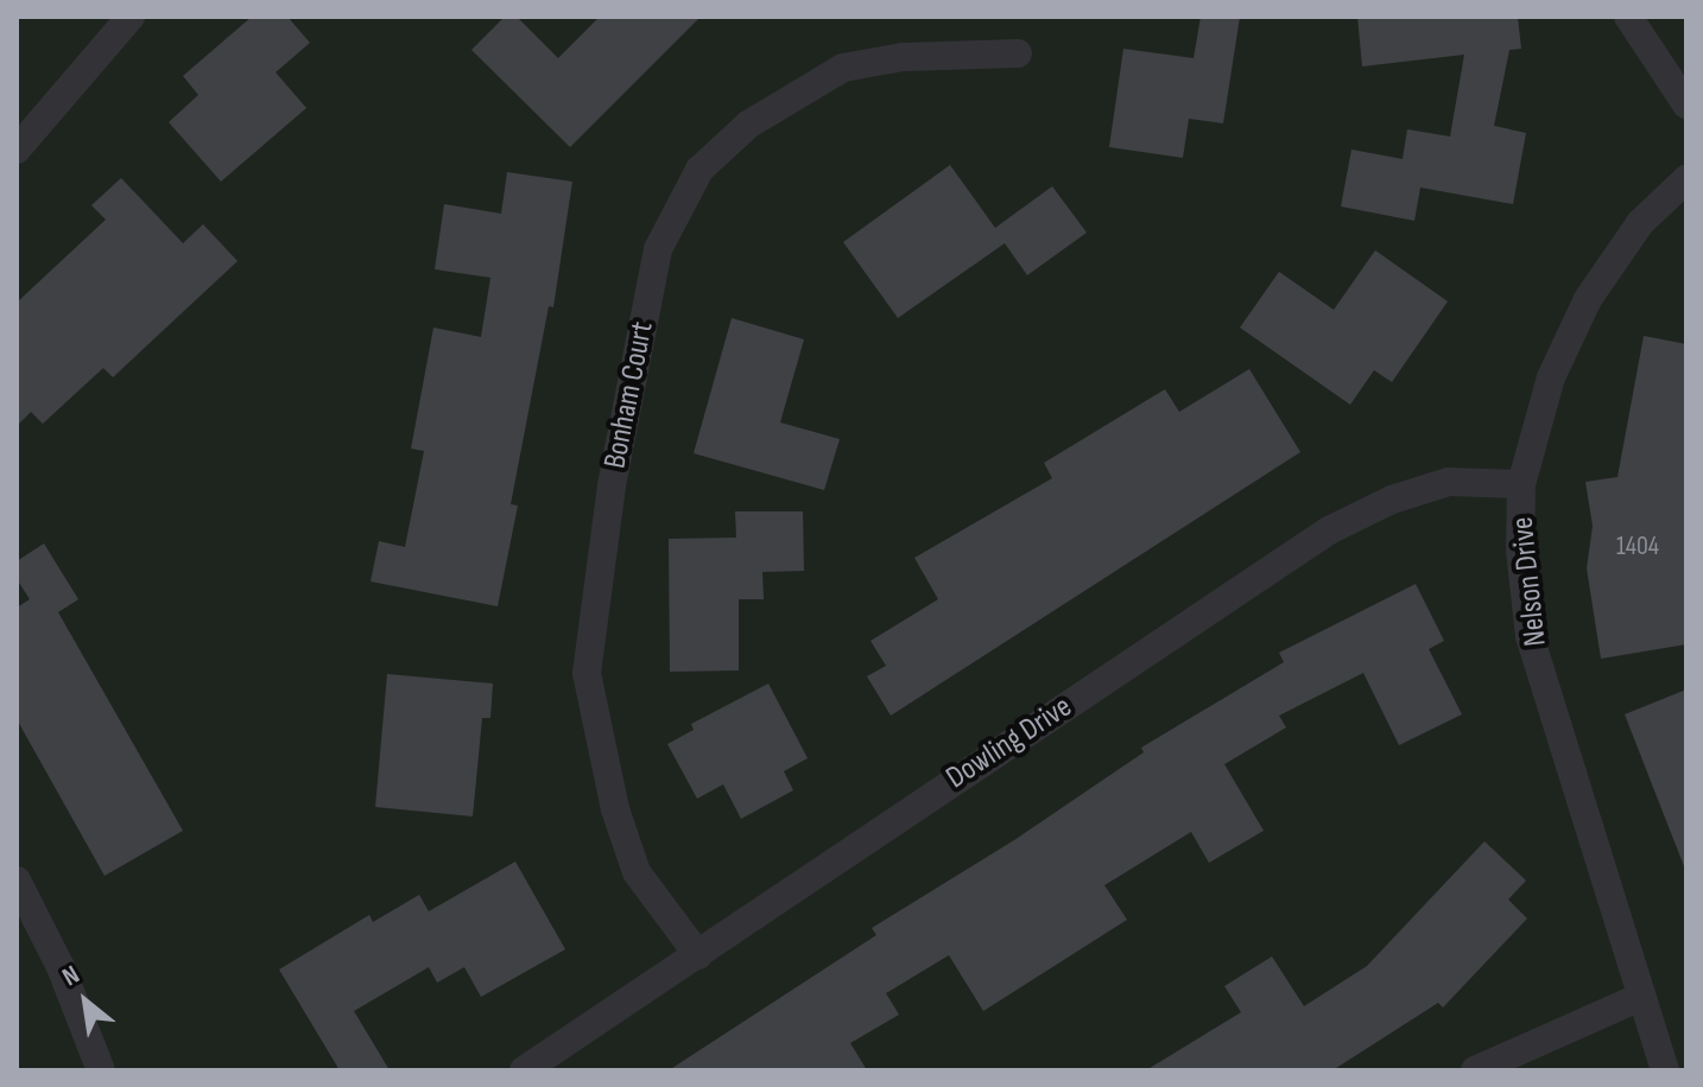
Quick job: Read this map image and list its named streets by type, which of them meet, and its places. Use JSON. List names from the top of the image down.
{
  "streets": {
    "street": ["Bonham Court", "Nelson Drive", "Dowling Drive"]
  },
  "crossings": [
    ["Bonham Court", "Dowling Drive"],
    ["Nelson Drive", "Dowling Drive"]
  ],
  "house_numbers": ["1404"],
  "north": "top left"
}
